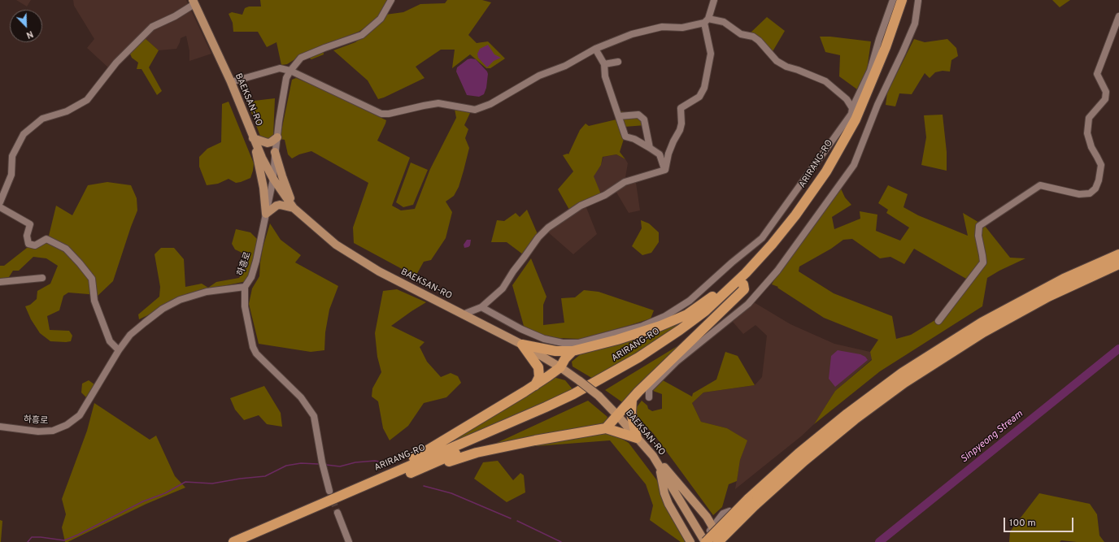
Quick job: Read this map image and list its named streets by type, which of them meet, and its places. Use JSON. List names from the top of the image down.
{
  "streets": {
    "highway": ["ARIRANG-RO"],
    "main road": ["BAEKSAN-RO"],
    "street": ["하흥로"]
  },
  "crossings": [
    ["BAEKSAN-RO", "하흥로"]
  ],
  "water": ["Sinpyeong Stream"],
  "scale_bar": "100 m",
  "north": "bottom right"
}
